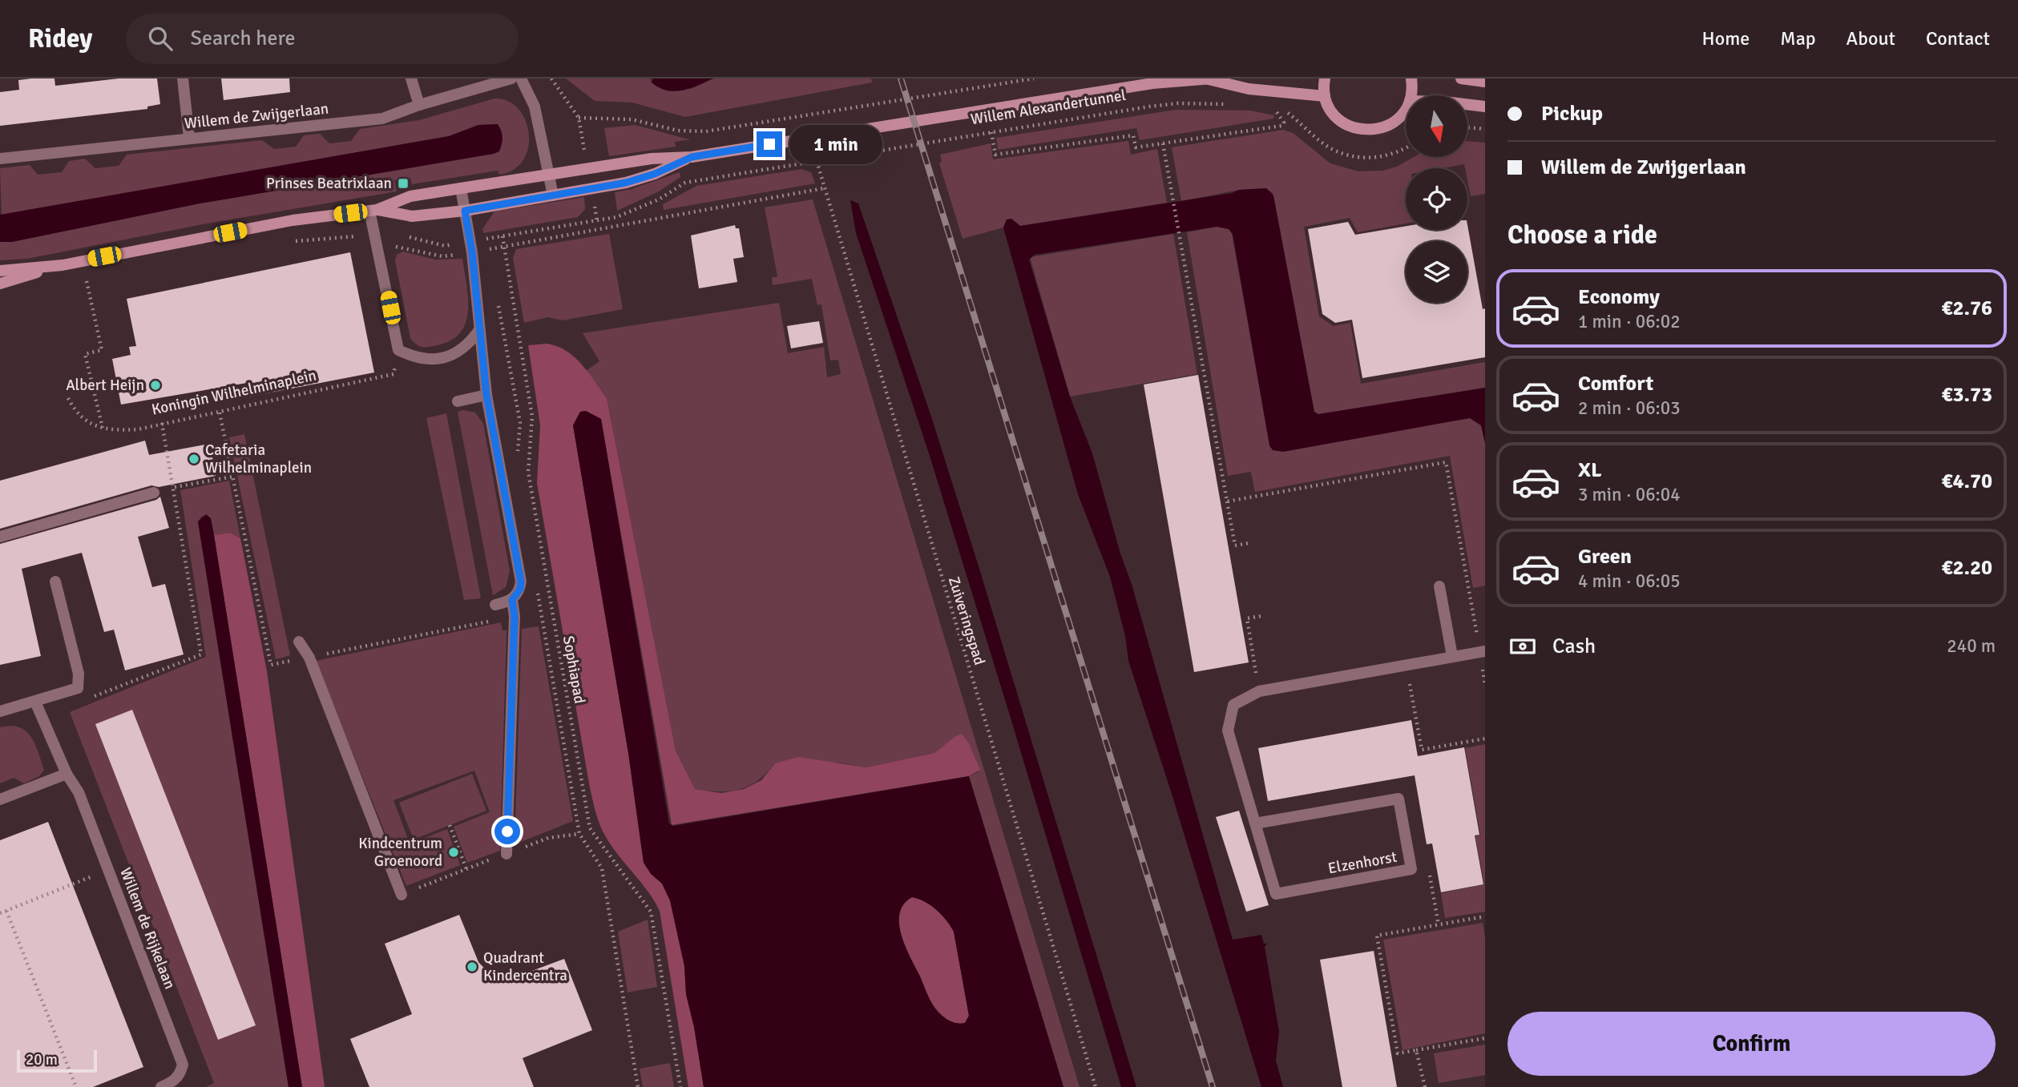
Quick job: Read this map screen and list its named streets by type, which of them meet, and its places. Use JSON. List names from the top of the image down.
{
  "streets": {
    "main road": ["Willem Alexandertunnel"],
    "street": ["Willem de Zwijgerlaan", "Elzenhorst", "Willem de Rijkelaan"],
    "path": ["Koningin Wilhelminaplein", "Zuiveringspad", "Sophiapad"]
  },
  "crossings": [
    ["Willem Alexandertunnel", "Zuiveringspad"]
  ],
  "places": {
    "transit": ["Prinses Beatrixlaan"],
    "other": [
      "Albert Heijn",
      "Cafetaria Wilhelminaplein",
      "Kindcentrum Groenoord",
      "Quadrant Kindercentra"
    ]
  },
  "scale_bar": "20 m",
  "north": "bottom",
  "page": {
    "header": "Ridey",
    "search": "Search here",
    "nav": [
      "Home",
      "Map",
      "About",
      "Contact"
    ],
    "banner": ["Pickup", "Willem de Zwijgerlaan"],
    "bubble": "1 min",
    "heading": "Choose a ride",
    "list": [
      {
        "name": "Economy",
        "note": "1 min · 06:02",
        "value": "€2.76"
      },
      {
        "name": "Comfort",
        "note": "2 min · 06:03",
        "value": "€3.73"
      },
      {
        "name": "XL",
        "note": "3 min · 06:04",
        "value": "€4.70"
      },
      {
        "name": "Green",
        "note": "4 min · 06:05",
        "value": "€2.20"
      }
    ],
    "pay": ["Cash", "240 m"],
    "buttons": "Confirm",
    "scale": "20 m"
  }
}
